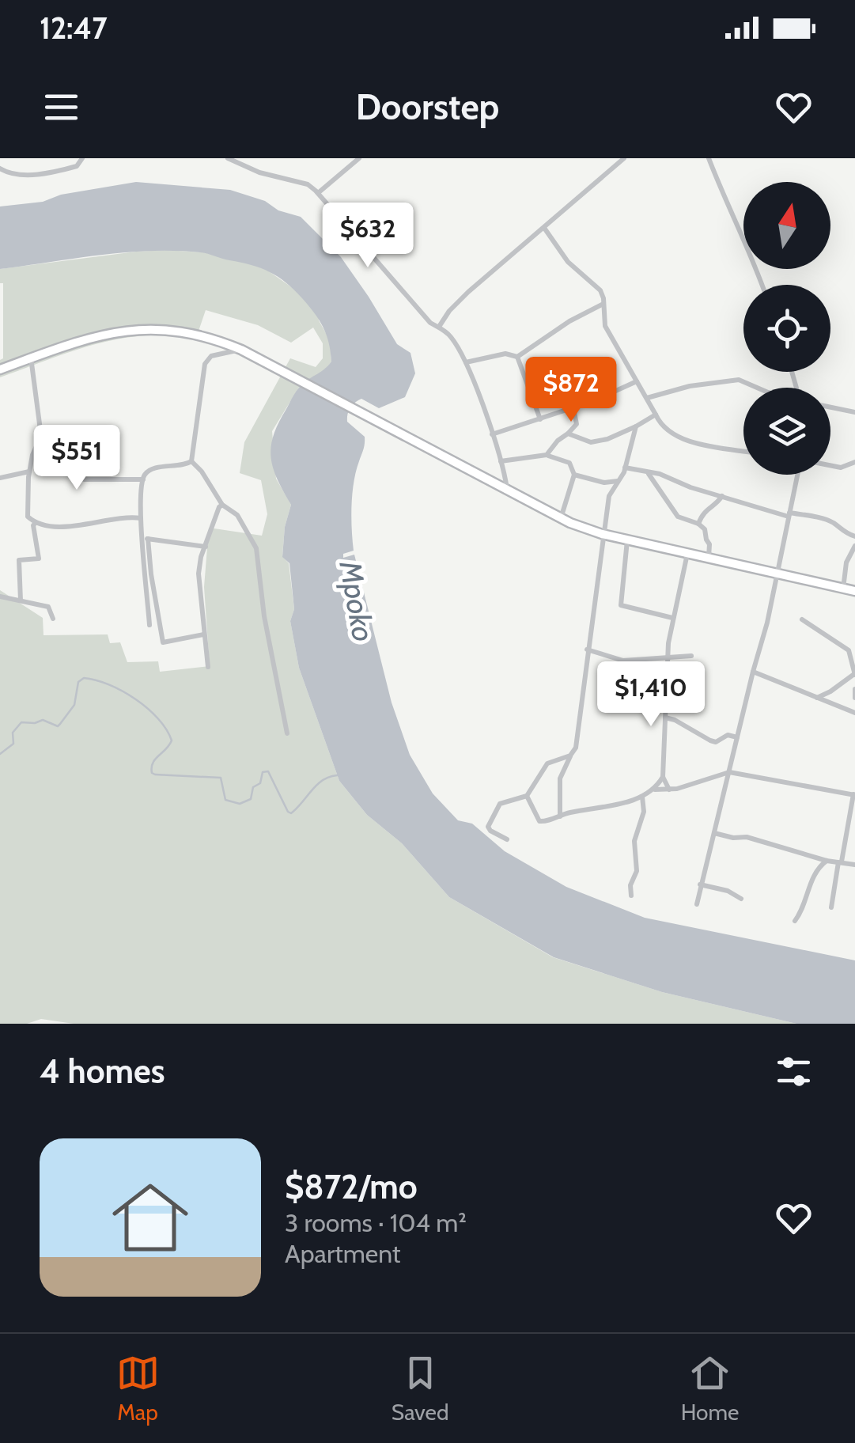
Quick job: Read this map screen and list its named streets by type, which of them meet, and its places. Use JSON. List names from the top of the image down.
{
  "water": ["Mpoko"],
  "north": "top",
  "page": {
    "status": "12:47",
    "header": "Doorstep",
    "price": [
      "$632",
      "$872",
      "$551",
      "$1,410"
    ],
    "heading": "4 homes",
    "list": [
      {
        "name": "$872/mo",
        "note": "3 rooms · 104 m² · Apartment"
      }
    ],
    "tabs": ["Map", "Saved", "Home"]
  }
}
